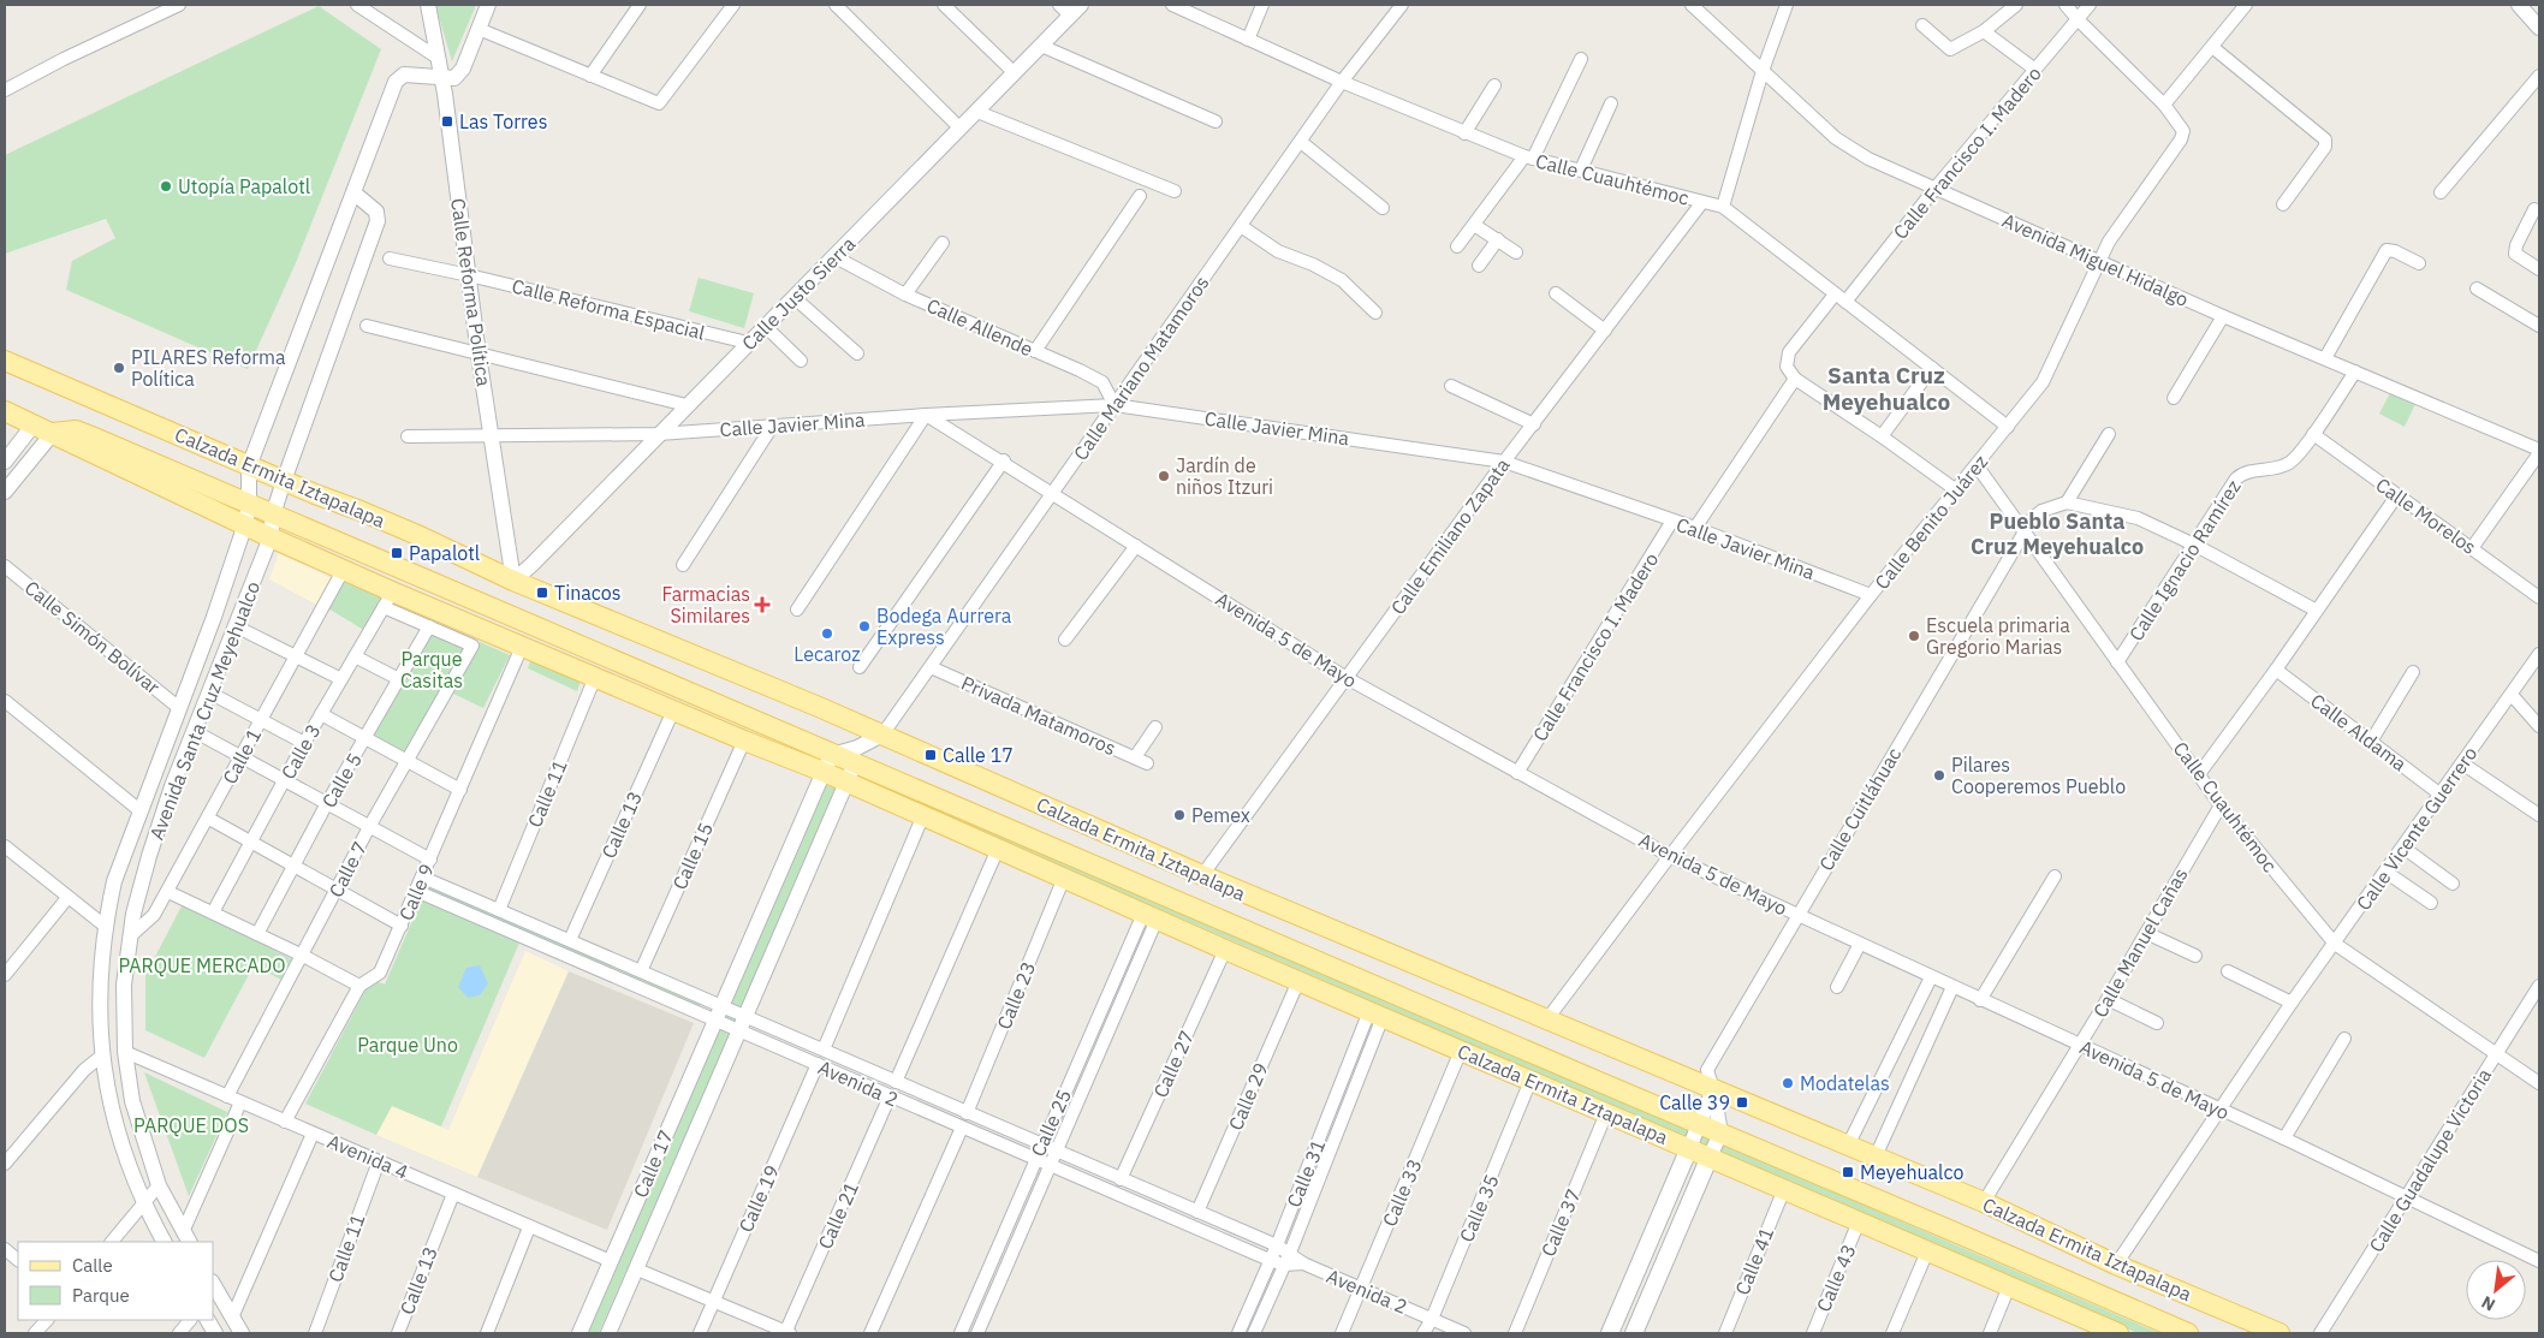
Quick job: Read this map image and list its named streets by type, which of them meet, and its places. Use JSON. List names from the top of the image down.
{
  "streets": {
    "main road": ["Calzada Ermita Iztapalapa"],
    "street": [
      "Calle Francisco I. Madero",
      "Calle Cuauhtémoc",
      "Avenida Miguel Hidalgo",
      "Calle Reforma Política",
      "Calle Justo Sierra",
      "Calle Reforma Espacial",
      "Calle Allende",
      "Calle Mariano Matamoros",
      "Calle Javier Mina",
      "Calle Morelos",
      "Calle Benito Juárez",
      "Calle Emiliano Zapata",
      "Calle Ignacio Ramírez",
      "Calle Simón Bolívar",
      "Avenida 5 de Mayo",
      "Avenida Santa Cruz Meyehualco",
      "Privada Matamoros",
      "Calle Aldama",
      "Calle 3",
      "Calle 1",
      "Calle 5",
      "Calle 11",
      "Calle Cuitláhuac",
      "Calle 13",
      "Calle Vicente Guerrero",
      "Calle 15",
      "Calle 7",
      "Calle 9",
      "Calle Manuel Cañas",
      "Calle 23",
      "Calle 27",
      "Avenida 2",
      "Calle 29",
      "Calle 25",
      "Avenida 4",
      "Calle Guadalupe Victoria",
      "Calle 17",
      "Calle 31",
      "Calle 33",
      "Calle 19",
      "Calle 35",
      "Calle 21",
      "Calle 37",
      "Calle 41",
      "Calle 43"
    ]
  },
  "crossings": [
    ["Calle Francisco I. Madero", "Calle Cuauhtémoc"],
    ["Calle Francisco I. Madero", "Avenida Miguel Hidalgo"],
    ["Calle Francisco I. Madero", "Calle Javier Mina"],
    ["Calle Francisco I. Madero", "Calle Benito Juárez"],
    ["Calle Francisco I. Madero", "Avenida 5 de Mayo"],
    ["Calle Cuauhtémoc", "Calle Mariano Matamoros"],
    ["Calle Cuauhtémoc", "Calle Benito Juárez"],
    ["Calle Cuauhtémoc", "Calle Emiliano Zapata"],
    ["Calle Cuauhtémoc", "Calle Ignacio Ramírez"],
    ["Calle Cuauhtémoc", "Calle Cuitláhuac"],
    ["Calle Cuauhtémoc", "Calle Vicente Guerrero"],
    ["Calle Cuauhtémoc", "Calle Manuel Cañas"],
    ["Calle Cuauhtémoc", "Calle Guadalupe Victoria"],
    ["Avenida Miguel Hidalgo", "Calle Benito Juárez"],
    ["Avenida Miguel Hidalgo", "Calle Ignacio Ramírez"],
    ["Calle Reforma Política", "Calle Justo Sierra"],
    ["Calle Reforma Política", "Calle Reforma Espacial"],
    ["Calle Reforma Política", "Calle Javier Mina"],
    ["Calle Reforma Política", "Calzada Ermita Iztapalapa"],
    ["Calle Reforma Política", "Avenida Santa Cruz Meyehualco"],
    ["Calle Justo Sierra", "Calle Reforma Espacial"],
    ["Calle Justo Sierra", "Calle Allende"],
    ["Calle Justo Sierra", "Calle Javier Mina"],
    ["Calle Justo Sierra", "Calzada Ermita Iztapalapa"],
    ["Calle Allende", "Calle Mariano Matamoros"],
    ["Calle Allende", "Calle Javier Mina"],
    ["Calle Mariano Matamoros", "Calle Javier Mina"],
    ["Calle Mariano Matamoros", "Calzada Ermita Iztapalapa"],
    ["Calle Mariano Matamoros", "Avenida 5 de Mayo"],
    ["Calle Mariano Matamoros", "Privada Matamoros"],
    ["Calle Javier Mina", "Calle Benito Juárez"],
    ["Calle Javier Mina", "Calle Emiliano Zapata"],
    ["Calle Javier Mina", "Avenida 5 de Mayo"],
    ["Calzada Ermita Iztapalapa", "Calle Benito Juárez"],
    ["Calzada Ermita Iztapalapa", "Calle Emiliano Zapata"],
    ["Calzada Ermita Iztapalapa", "Avenida Santa Cruz Meyehualco"],
    ["Calzada Ermita Iztapalapa", "Calle 3"],
    ["Calzada Ermita Iztapalapa", "Calle 1"],
    ["Calzada Ermita Iztapalapa", "Calle 11"],
    ["Calzada Ermita Iztapalapa", "Calle Cuitláhuac"],
    ["Calzada Ermita Iztapalapa", "Calle 13"],
    ["Calzada Ermita Iztapalapa", "Calle Vicente Guerrero"],
    ["Calzada Ermita Iztapalapa", "Calle 15"],
    ["Calzada Ermita Iztapalapa", "Calle 9"],
    ["Calzada Ermita Iztapalapa", "Calle Manuel Cañas"],
    ["Calzada Ermita Iztapalapa", "Calle 23"],
    ["Calzada Ermita Iztapalapa", "Calle 27"],
    ["Calzada Ermita Iztapalapa", "Calle 29"],
    ["Calzada Ermita Iztapalapa", "Calle 25"],
    ["Calzada Ermita Iztapalapa", "Calle 17"],
    ["Calzada Ermita Iztapalapa", "Calle 31"],
    ["Calzada Ermita Iztapalapa", "Calle 33"],
    ["Calzada Ermita Iztapalapa", "Calle 35"],
    ["Calzada Ermita Iztapalapa", "Calle 37"],
    ["Calzada Ermita Iztapalapa", "Calle 41"],
    ["Calzada Ermita Iztapalapa", "Calle 43"],
    ["Calle Morelos", "Calle Ignacio Ramírez"],
    ["Calle Benito Juárez", "Avenida 5 de Mayo"],
    ["Calle Emiliano Zapata", "Avenida 5 de Mayo"],
    ["Calle Simón Bolívar", "Avenida Santa Cruz Meyehualco"],
    ["Avenida 5 de Mayo", "Calle Cuitláhuac"],
    ["Avenida 5 de Mayo", "Calle Vicente Guerrero"],
    ["Avenida 5 de Mayo", "Calle Manuel Cañas"],
    ["Avenida 5 de Mayo", "Calle Guadalupe Victoria"],
    ["Avenida Santa Cruz Meyehualco", "Calle 1"],
    ["Avenida Santa Cruz Meyehualco", "Avenida 4"],
    ["Calle Aldama", "Calle Vicente Guerrero"],
    ["Calle 5", "Calle 7"],
    ["Calle 11", "Avenida 2"],
    ["Calle 11", "Avenida 4"],
    ["Calle 13", "Avenida 2"],
    ["Calle 13", "Avenida 4"],
    ["Calle 15", "Avenida 2"],
    ["Calle 7", "Avenida 4"],
    ["Calle 9", "Avenida 2"],
    ["Calle 9", "Avenida 4"],
    ["Calle 23", "Avenida 2"],
    ["Calle 27", "Avenida 2"],
    ["Avenida 2", "Calle 29"],
    ["Avenida 2", "Calle 25"],
    ["Avenida 2", "Calle 17"],
    ["Avenida 2", "Calle 31"],
    ["Avenida 2", "Calle 33"],
    ["Avenida 2", "Calle 19"],
    ["Avenida 2", "Calle 35"],
    ["Avenida 2", "Calle 21"],
    ["Avenida 4", "Calle 17"]
  ],
  "districts": ["Santa Cruz Meyehualco", "Pueblo Santa Cruz Meyehualco"],
  "parks": [
    "Parque Casitas",
    "PARQUE MERCADO",
    "Parque Uno",
    "PARQUE DOS"
  ],
  "places": {
    "transit": [
      "Las Torres",
      "Papalotl",
      "Tinacos",
      "Calle 17",
      "Calle 39",
      "Meyehualco"
    ],
    "other": [
      "Utopía Papalotl",
      "PILARES Reforma Política",
      "Jardín de niños Itzuri",
      "Bodega Aurrera Express",
      "Lecaroz",
      "Escuela primaria Gregorio Marias",
      "Pilares Cooperemos Pueblo",
      "Pemex",
      "Modatelas"
    ],
    "health": ["Farmacias Similares"]
  },
  "legend": ["Calle", "Parque"],
  "north": "bottom left"
}
